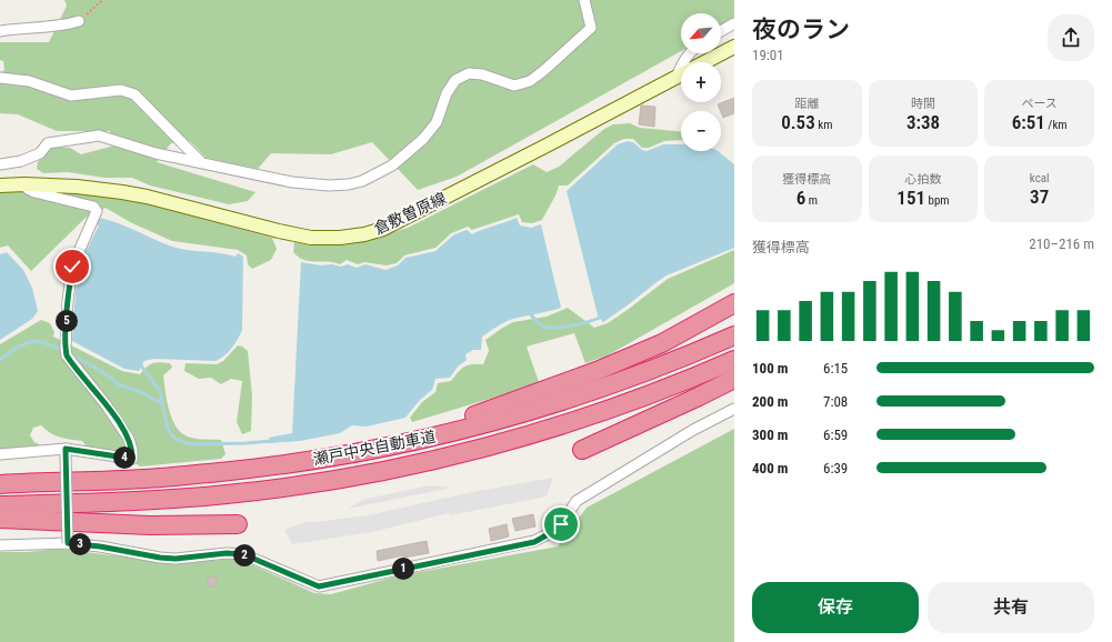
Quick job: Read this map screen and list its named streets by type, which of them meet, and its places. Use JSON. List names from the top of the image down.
{
  "streets": {
    "highway": ["瀬戸中央自動車道"],
    "street": ["倉敷曽原線"]
  },
  "north": "bottom left",
  "page": {
    "heading": ["夜のラン", "19:01"],
    "map_buttons": ["+", "−"],
    "stats": [
      ["距離", "0.53 km"],
      ["時間", "3:38"],
      ["ペース", "6:51 /km"],
      ["獲得標高", "6 m"],
      ["心拍数", "151 bpm"],
      ["kcal", "37"]
    ],
    "chart": ["獲得標高", "210–216 m"],
    "pins": [
      "5",
      "4",
      "3",
      "2",
      "1"
    ],
    "list": [
      {
        "name": "100 m",
        "note": "6:15"
      },
      {
        "name": "200 m",
        "note": "7:08"
      },
      {
        "name": "300 m",
        "note": "6:59"
      },
      {
        "name": "400 m",
        "note": "6:39"
      }
    ],
    "buttons": ["保存", "共有"]
  }
}
